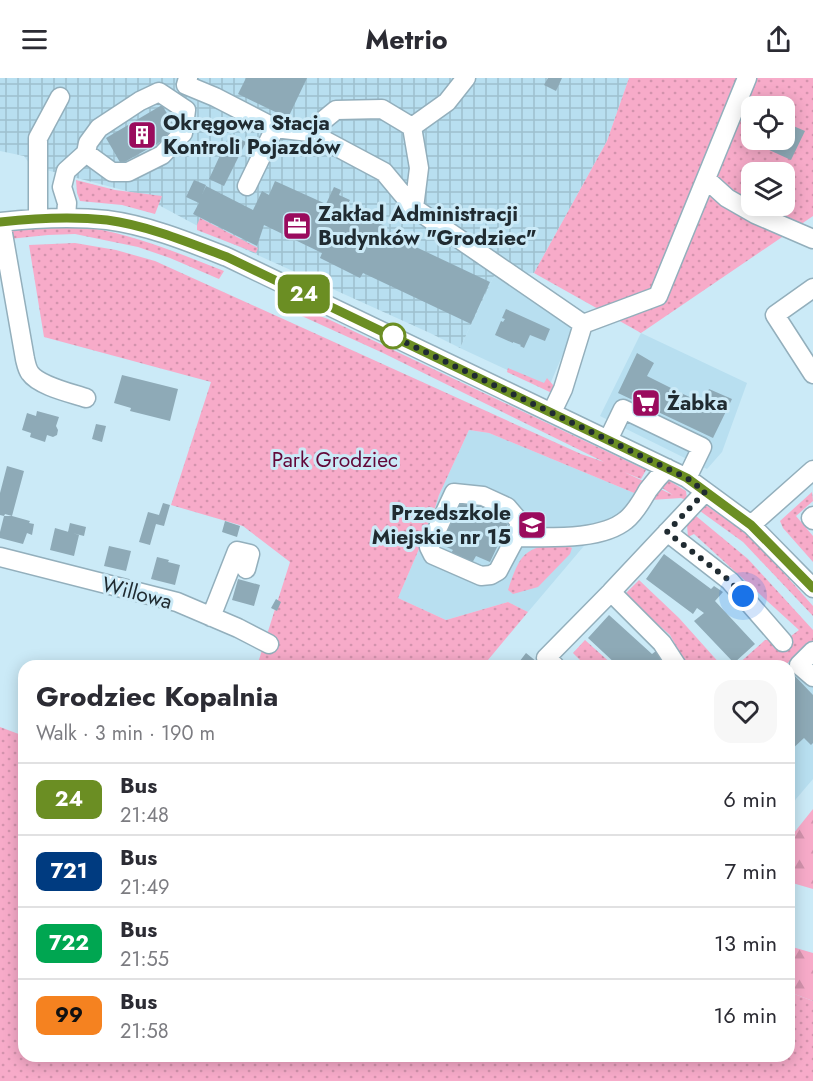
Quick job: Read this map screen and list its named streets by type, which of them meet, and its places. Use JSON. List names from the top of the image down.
{
  "streets": {
    "street": ["Willowa"]
  },
  "parks": ["Park Grodziec"],
  "places": {
    "building": ["Okręgowa Stacja Kontroli Pojazdów"],
    "office": ["Zakład Administracji Budynków \"Grodziec\""],
    "supermarket": ["Żabka"],
    "school or university": ["Przedszkole Miejskie nr 15"]
  },
  "lines": ["bus line 24"],
  "page": {
    "header": "Metrio",
    "on_map": "24",
    "heading": ["Grodziec Kopalnia", "Walk · 3 min · 190 m"],
    "list": [
      {
        "mark": "24",
        "name": "Bus",
        "note": "21:48",
        "value": "6 min"
      },
      {
        "mark": "721",
        "name": "Bus",
        "note": "21:49",
        "value": "7 min"
      },
      {
        "mark": "722",
        "name": "Bus",
        "note": "21:55",
        "value": "13 min"
      },
      {
        "mark": "99",
        "name": "Bus",
        "note": "21:58",
        "value": "16 min"
      }
    ]
  }
}
